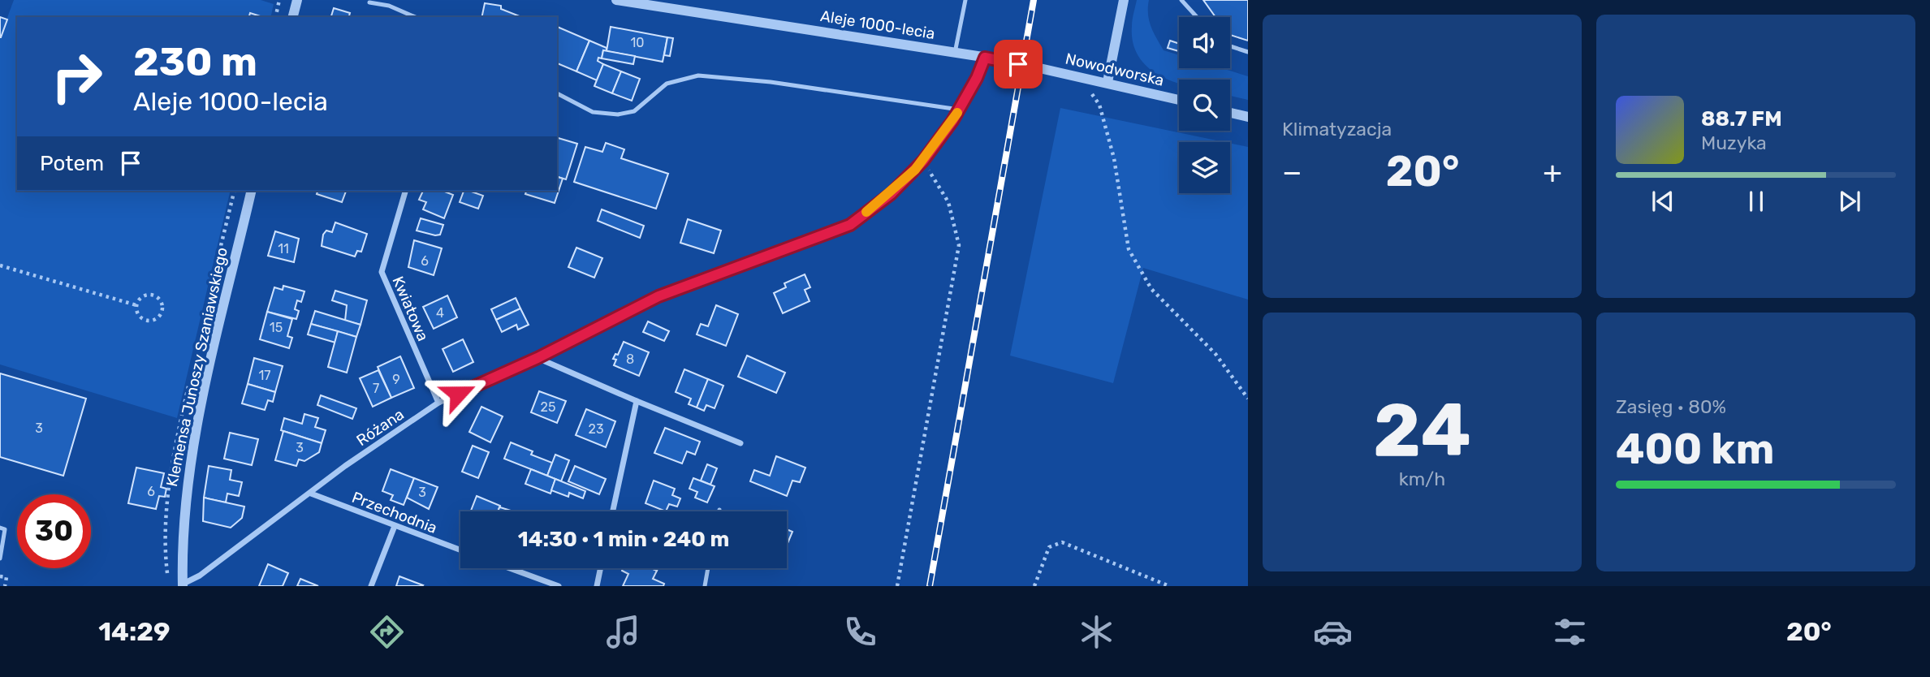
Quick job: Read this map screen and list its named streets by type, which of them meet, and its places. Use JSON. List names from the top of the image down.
{
  "streets": {
    "street": [
      "Aleje 1000-lecia",
      "Nowodworska",
      "Kwiatowa",
      "Klemensa Junoszy Szaniawskiego",
      "Różana",
      "Przechodnia"
    ]
  },
  "crossings": [
    ["Aleje 1000-lecia", "Nowodworska"],
    ["Aleje 1000-lecia", "Różana"],
    ["Kwiatowa", "Różana"],
    ["Klemensa Junoszy Szaniawskiego", "Różana"],
    ["Różana", "Przechodnia"]
  ],
  "house_numbers": [
    "10",
    "11",
    "6",
    "4",
    "15",
    "8",
    "17",
    "9",
    "7",
    "25",
    "3",
    "23",
    "3",
    "6",
    "3"
  ],
  "page": {
    "tile": [
      "Klimatyzacja",
      ["24", "km/h"],
      ["Zasięg · 80%", "400 km"]
    ],
    "turn": ["230 m", "Aleje 1000-lecia"],
    "song": ["88.7 FM", "Muzyka"],
    "then": "Potem",
    "heat": ["−", "20°", "+"],
    "limit": "30",
    "trip": "14:30 · 1 min · 240 m",
    "tabs": ["14:29", "20°"]
  }
}
